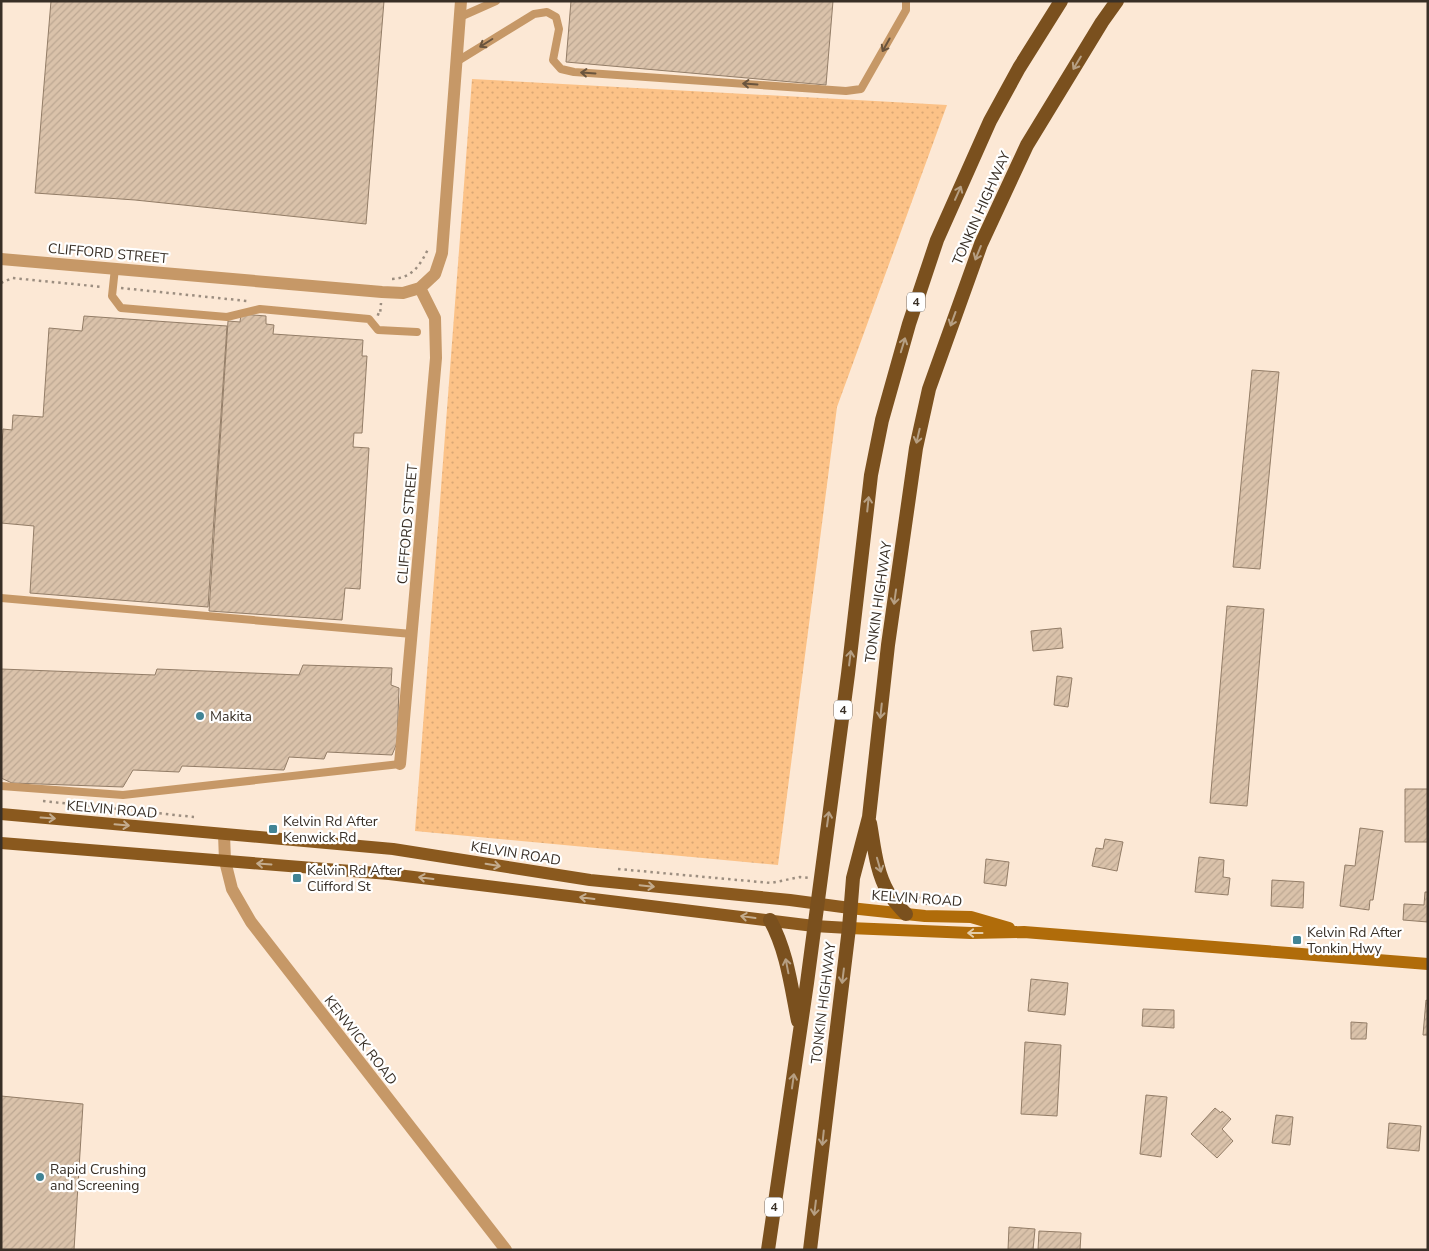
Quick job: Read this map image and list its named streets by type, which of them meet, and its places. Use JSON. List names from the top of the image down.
{
  "streets": {
    "highway": ["TONKIN HIGHWAY", "4"],
    "main road": ["KELVIN ROAD"],
    "street": ["CLIFFORD STREET", "KENWICK ROAD"]
  },
  "crossings": [
    ["TONKIN HIGHWAY", "KELVIN ROAD"],
    ["KELVIN ROAD", "KENWICK ROAD"]
  ],
  "places": {
    "other": ["Makita", "Rapid Crushing and Screening"],
    "transit": ["Kelvin Rd After Kenwick Rd", "Kelvin Rd After Clifford St", "Kelvin Rd After Tonkin Hwy"]
  }
}
